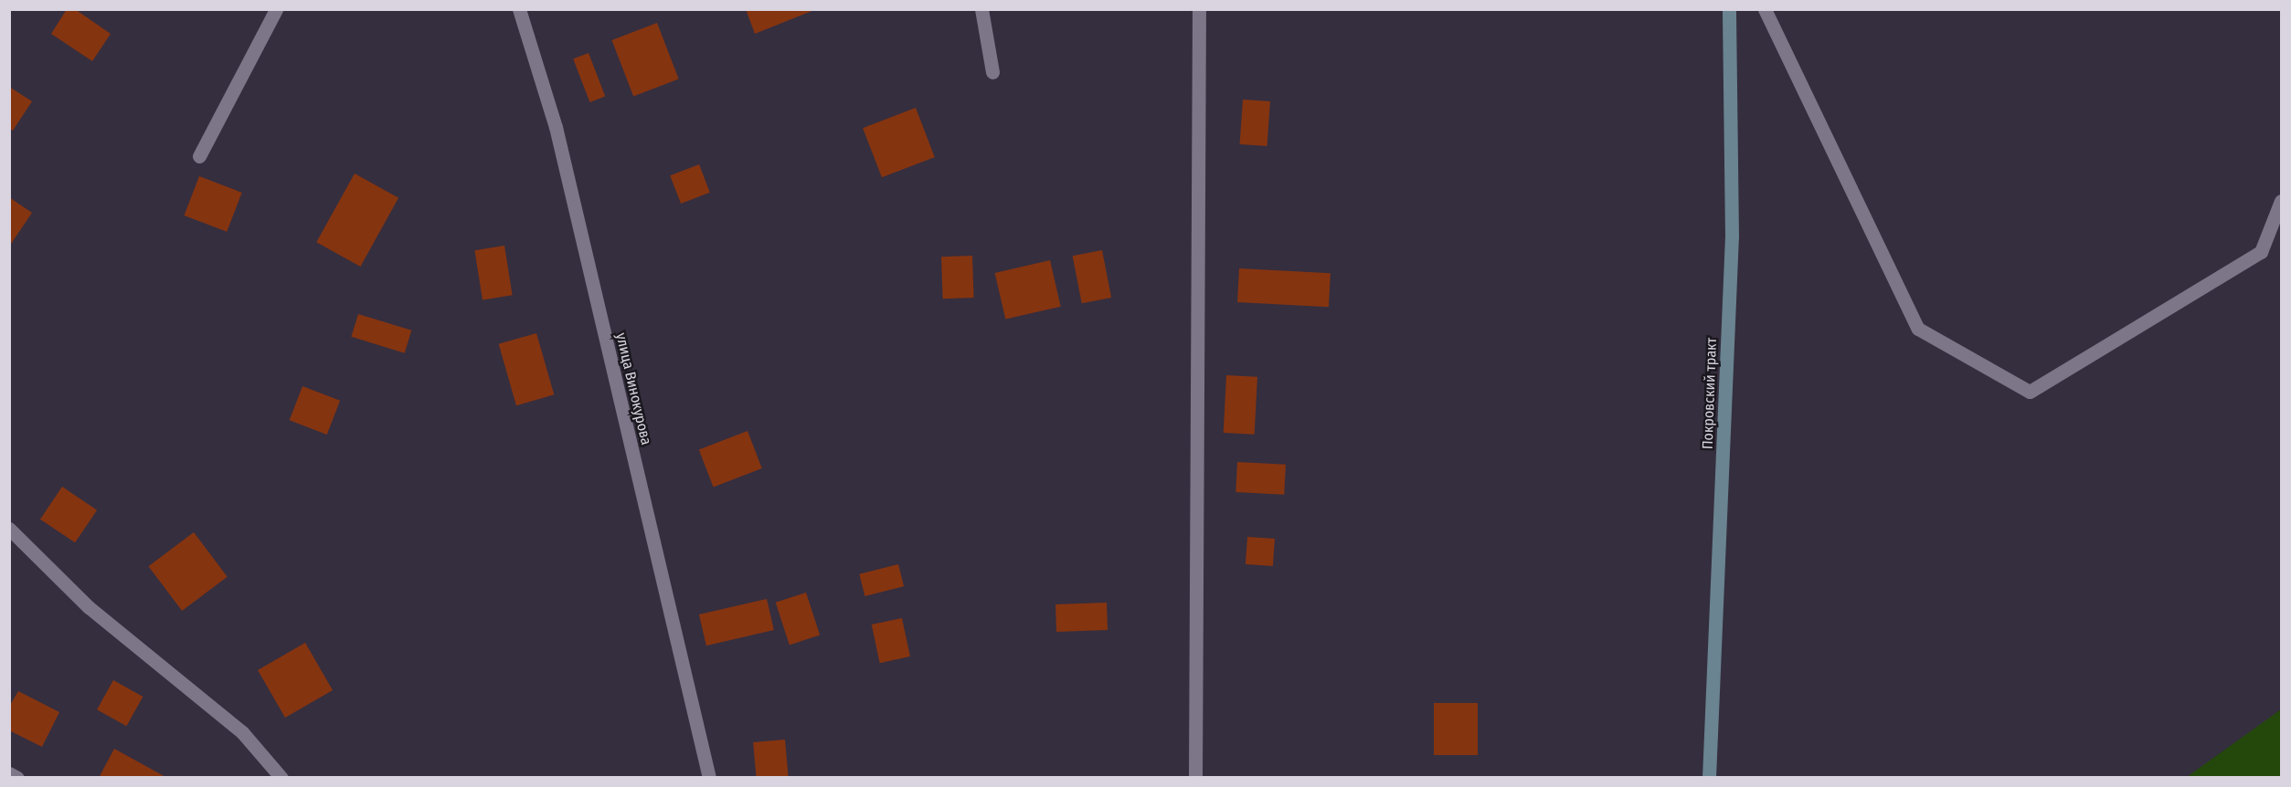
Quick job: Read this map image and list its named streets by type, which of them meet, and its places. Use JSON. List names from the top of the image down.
{
  "streets": {
    "main road": ["Покровский тракт"],
    "street": ["улица Винокурова"]
  }
}
